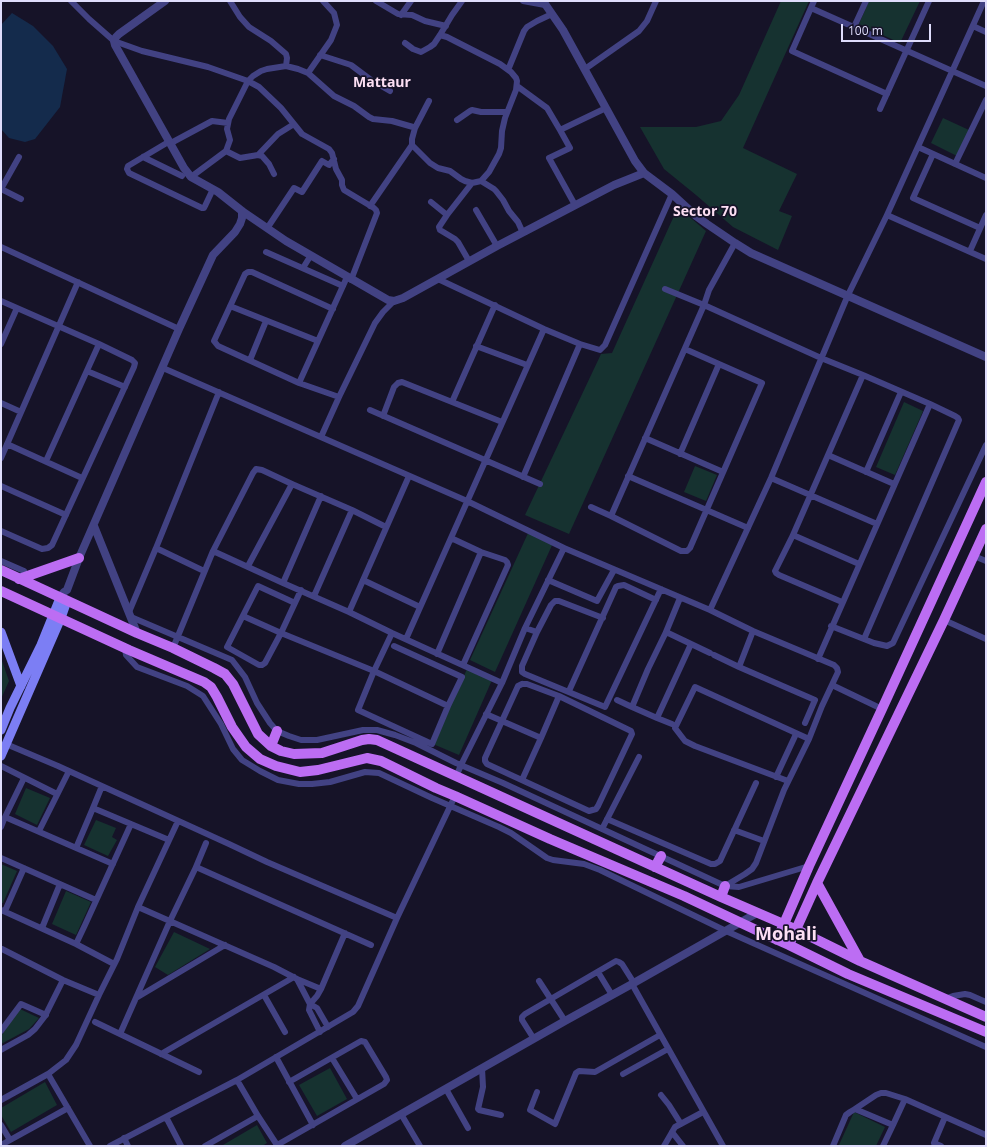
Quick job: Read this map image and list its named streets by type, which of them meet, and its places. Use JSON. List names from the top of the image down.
{
  "districts": ["Mattaur", "Sector 70", "Mohali"],
  "scale_bar": "100 m"
}
